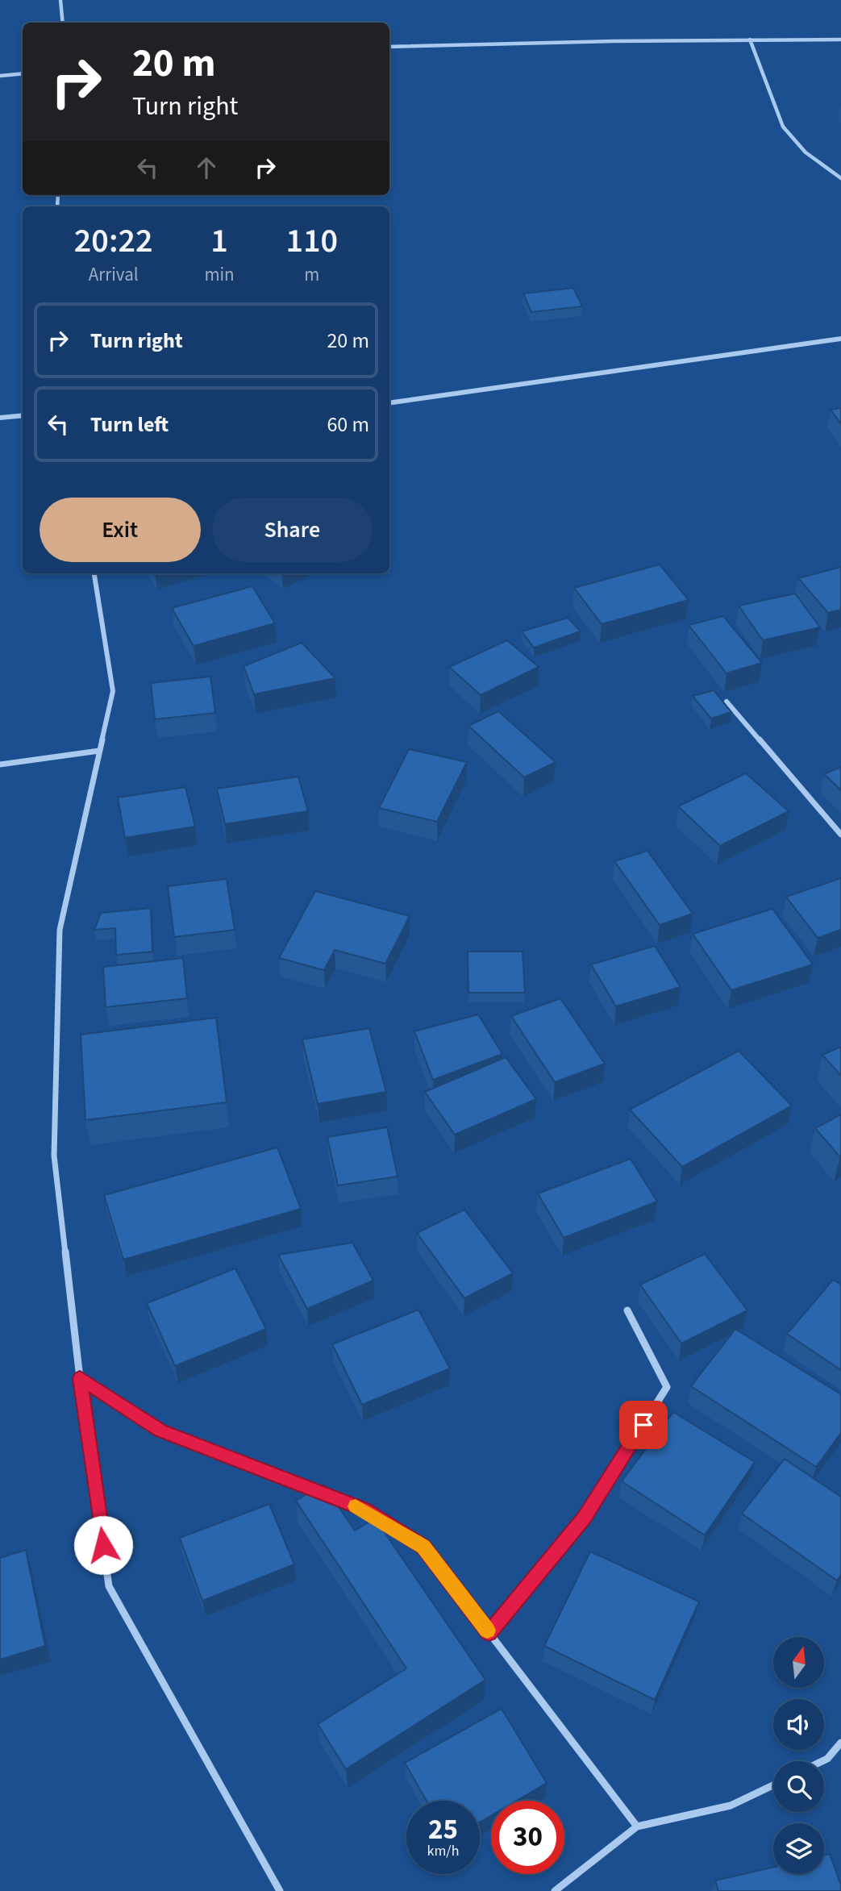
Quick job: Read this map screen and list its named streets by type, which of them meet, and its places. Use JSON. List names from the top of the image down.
{
  "north": "top",
  "page": {
    "turn": ["20 m", "Turn right"],
    "eta": [
      "20:22",
      "Arrival",
      "1",
      "min",
      "110",
      "m"
    ],
    "list": [
      {
        "name": "Turn right",
        "value": "20 m"
      },
      {
        "name": "Turn left",
        "value": "60 m"
      }
    ],
    "buttons": ["Exit", "Share"],
    "speed": "25 km/h",
    "limit": "30"
  }
}
